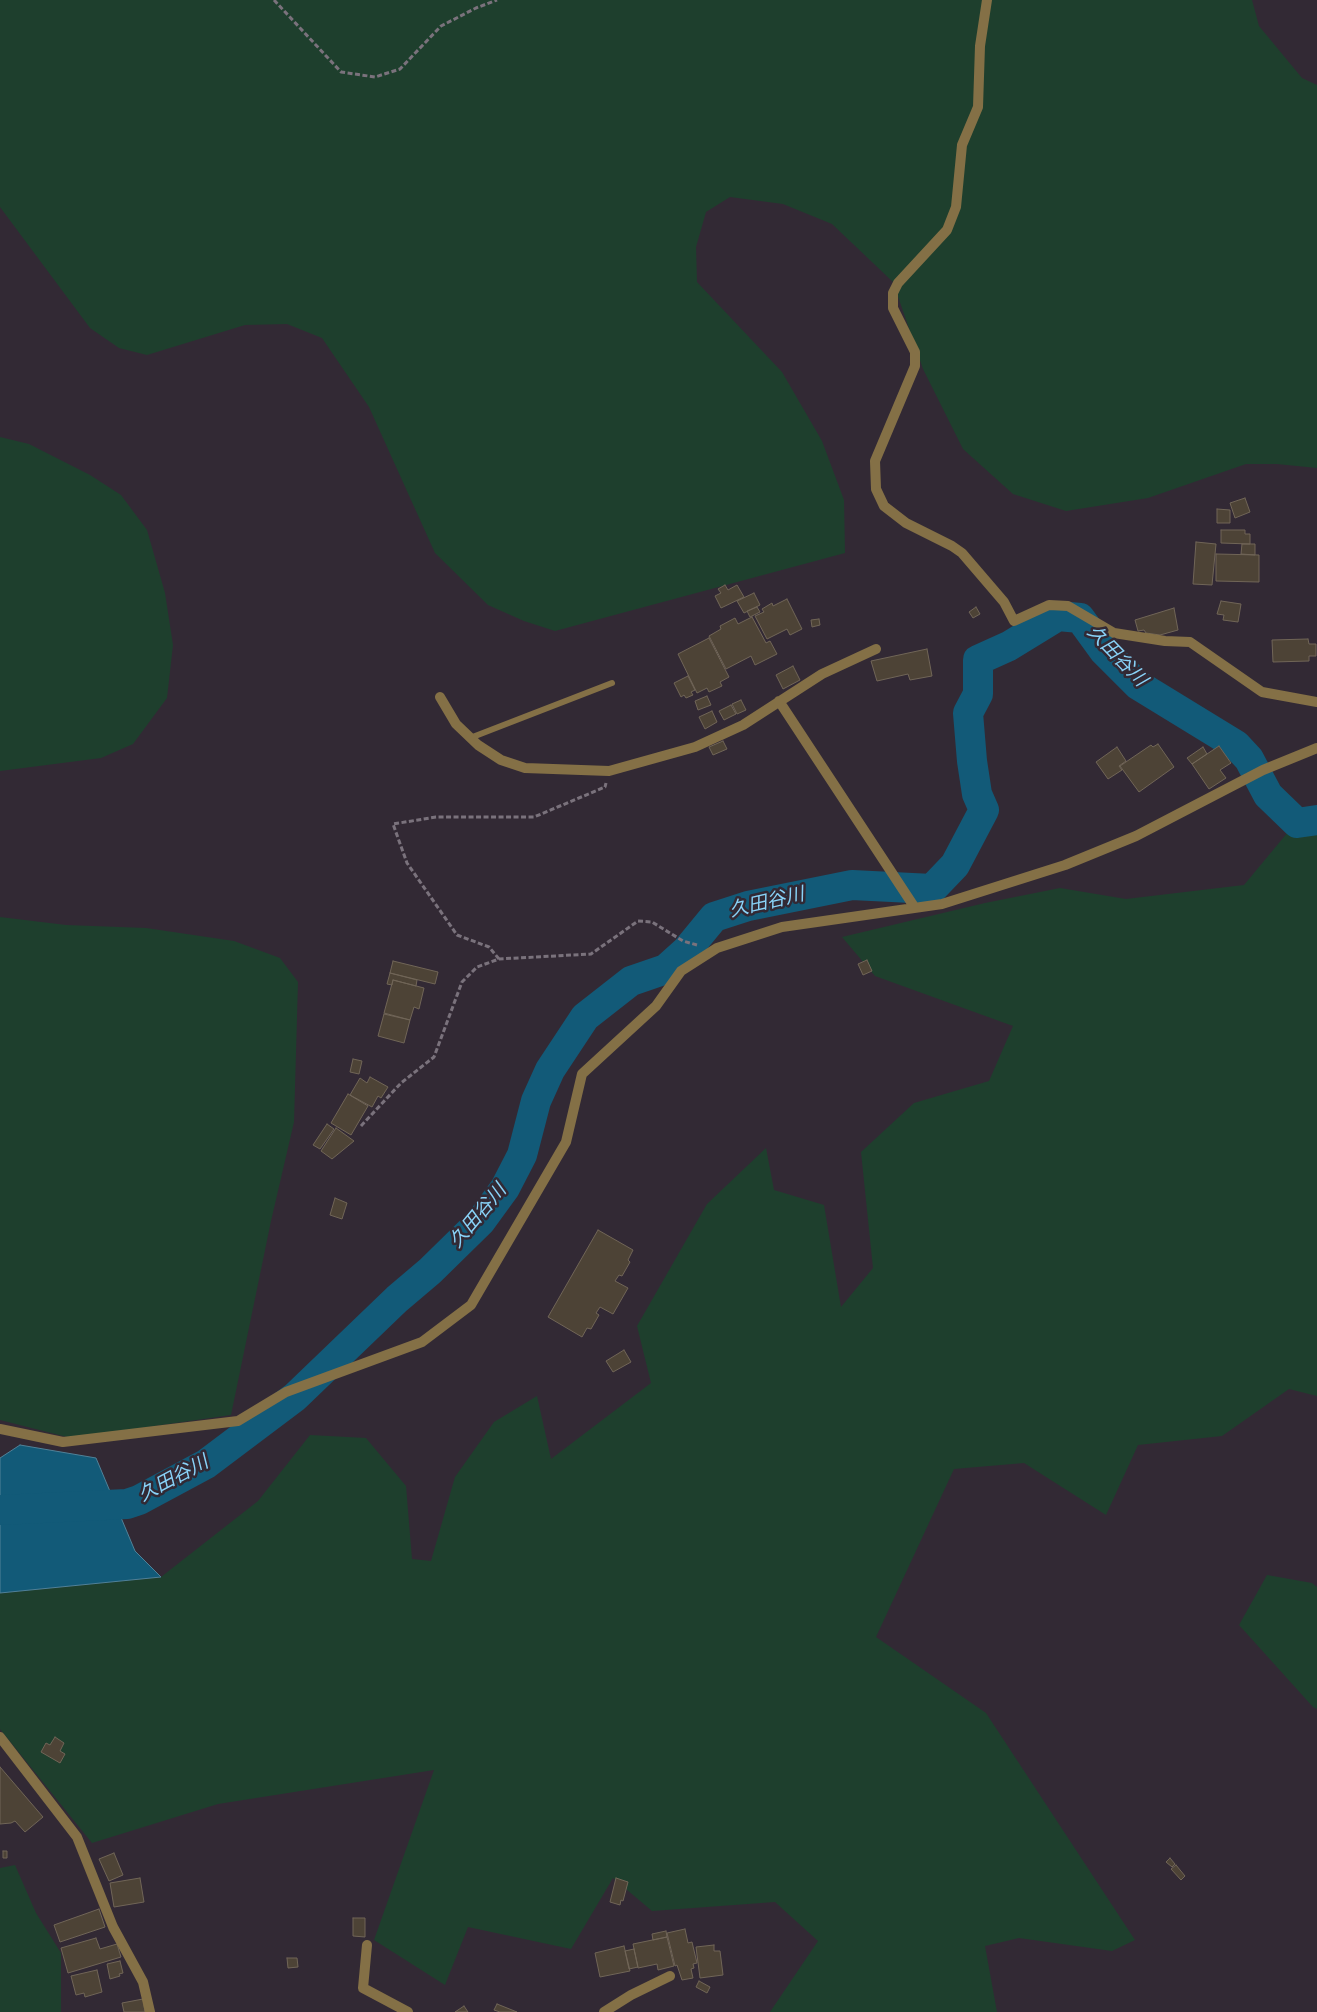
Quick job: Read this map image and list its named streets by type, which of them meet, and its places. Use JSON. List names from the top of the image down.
{
  "water": ["久田谷川"]
}
